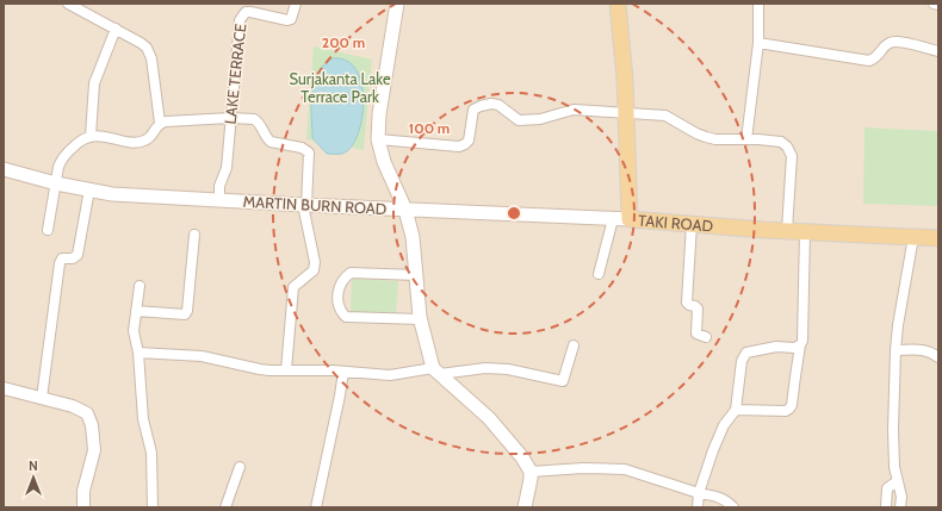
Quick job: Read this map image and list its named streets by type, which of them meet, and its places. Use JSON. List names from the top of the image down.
{
  "streets": {
    "main road": ["MARTIN BURN ROAD", "TAKI ROAD"],
    "street": ["LAKE TERRACE"]
  },
  "crossings": [
    ["LAKE TERRACE", "MARTIN BURN ROAD"],
    ["MARTIN BURN ROAD", "TAKI ROAD"]
  ],
  "parks": ["Surjakanta Lake Terrace Park"],
  "north": "top",
  "rings": ["200 m", "100 m"]
}
